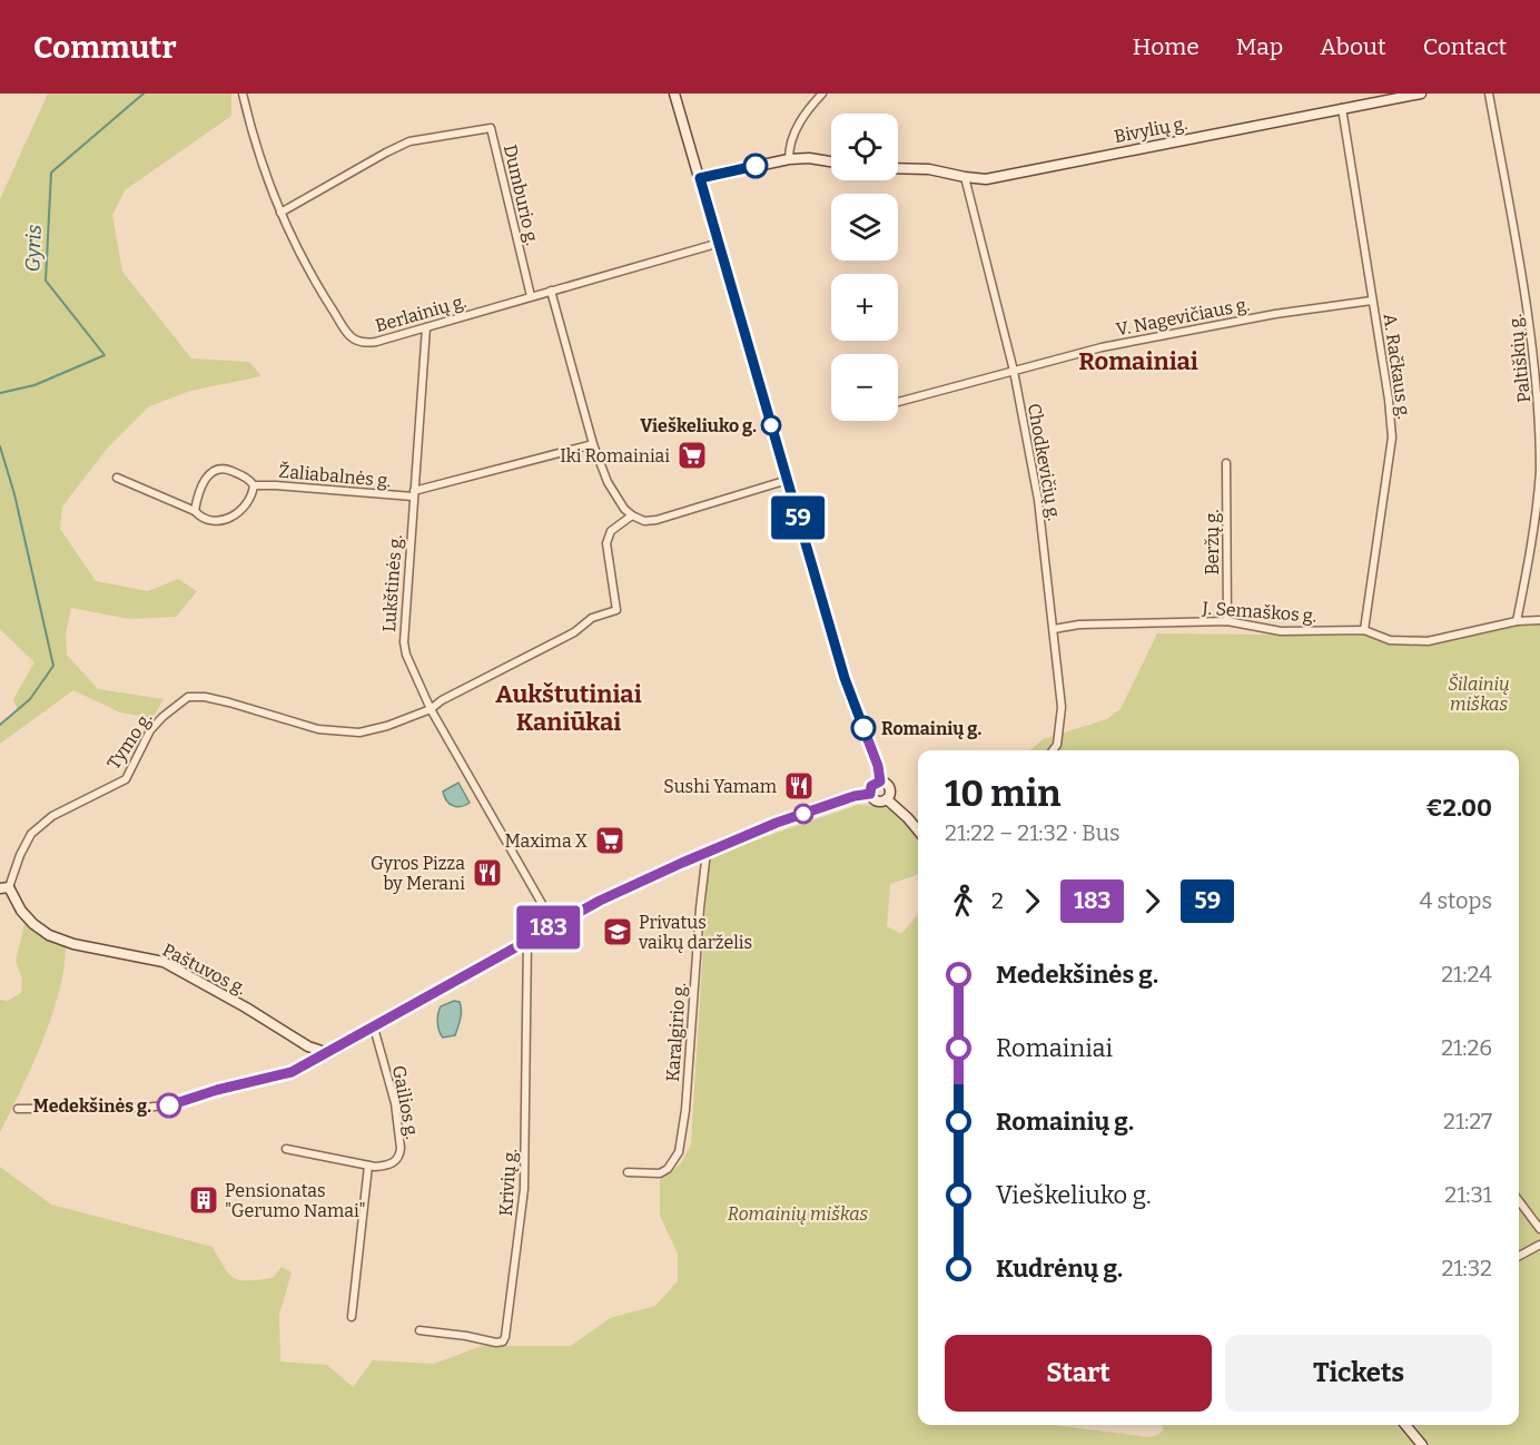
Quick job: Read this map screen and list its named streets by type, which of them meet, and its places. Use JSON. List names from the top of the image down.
{
  "streets": {
    "street": [
      "Bivylių g.",
      "Dumburio g.",
      "Berlainių g.",
      "V. Nagevičiaus g.",
      "Paltiškių g.",
      "A. Račkaus g.",
      "Chodkevičių g.",
      "Žaliabalnės g.",
      "Beržų g.",
      "Lukštinės g.",
      "J. Semaškos g.",
      "Tymo g.",
      "Paštuvos g.",
      "Karalgirio g.",
      "Gailios g.",
      "Krivių g."
    ]
  },
  "crossings": [
    ["Bivylių g.", "A. Račkaus g."],
    ["Bivylių g.", "Chodkevičių g."],
    ["Dumburio g.", "Berlainių g."],
    ["Berlainių g.", "Lukštinės g."],
    ["V. Nagevičiaus g.", "A. Račkaus g."],
    ["V. Nagevičiaus g.", "Chodkevičių g."],
    ["Paltiškių g.", "J. Semaškos g."],
    ["A. Račkaus g.", "J. Semaškos g."],
    ["Chodkevičių g.", "J. Semaškos g."],
    ["Žaliabalnės g.", "Lukštinės g."],
    ["Beržų g.", "J. Semaškos g."],
    ["Lukštinės g.", "Tymo g."],
    ["Tymo g.", "Paštuvos g."]
  ],
  "districts": ["Romainiai", "Aukštutiniai Kaniūkai"],
  "water": ["Gyris"],
  "parks": ["Šilainių miškas", "Romainių miškas"],
  "places": {
    "other": ["Vieškeliuko g.", "Romainių g.", "Medekšinės g."],
    "supermarket": ["Iki Romainiai", "Maxima X"],
    "restaurant": ["Sushi Yamam", "Gyros Pizza by Merani"],
    "school or university": ["Privatus vaikų darželis"],
    "building": ["Pensionatas \"Gerumo Namai\""]
  },
  "lines": ["bus line 59", "bus line 183"],
  "page": {
    "header": "Commutr",
    "nav": [
      "Home",
      "Map",
      "About",
      "Contact"
    ],
    "on_map": ["183", "59"],
    "map_buttons": ["+", "−"],
    "heading": ["10 min", "21:22 – 21:32 · Bus", "€2.00"],
    "legs": [
      "2",
      "183",
      "59",
      "4 stops"
    ],
    "list": [
      {
        "name": "Medekšinės g.",
        "value": "21:24"
      },
      {
        "name": "Romainiai",
        "value": "21:26"
      },
      {
        "name": "Romainių g.",
        "value": "21:27"
      },
      {
        "name": "Vieškeliuko g.",
        "value": "21:31"
      },
      {
        "name": "Kudrėnų g.",
        "value": "21:32"
      }
    ],
    "buttons": ["Start", "Tickets"]
  }
}
